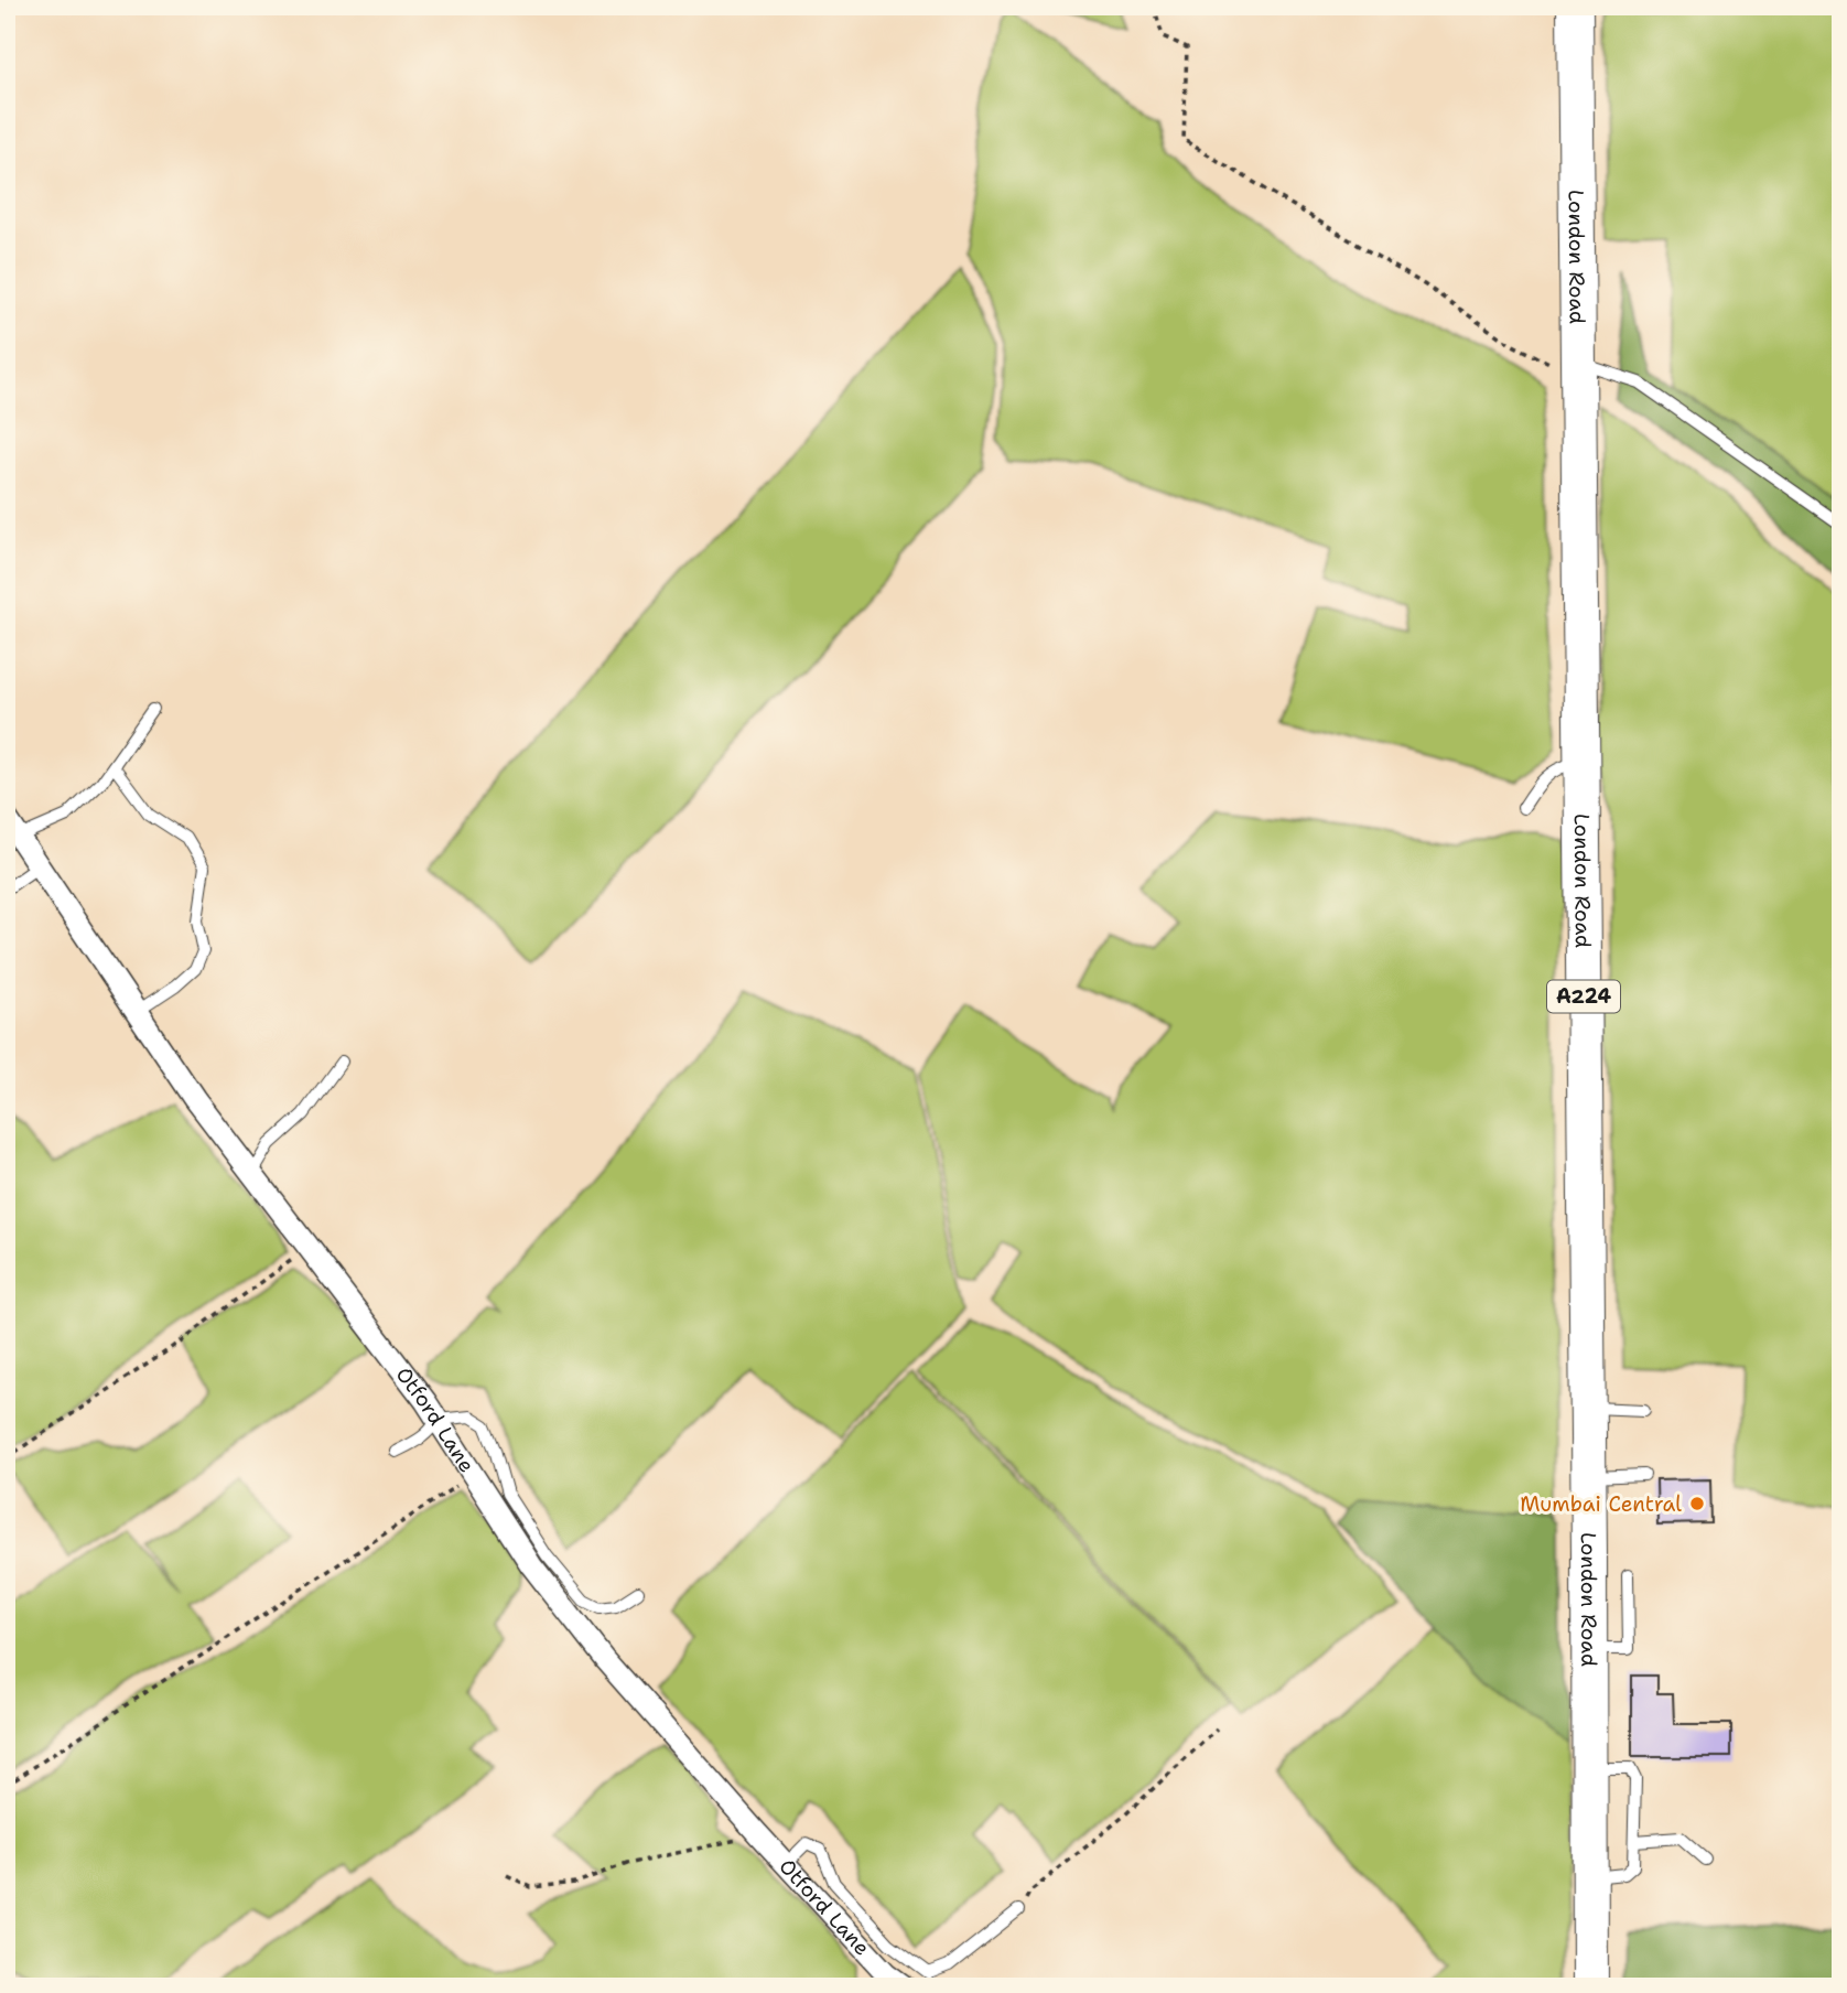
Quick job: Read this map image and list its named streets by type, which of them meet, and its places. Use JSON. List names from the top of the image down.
{
  "streets": {
    "main road": ["London Road", "A224"],
    "street": ["Otford Lane"]
  },
  "places": ["Mumbai Central"]
}
